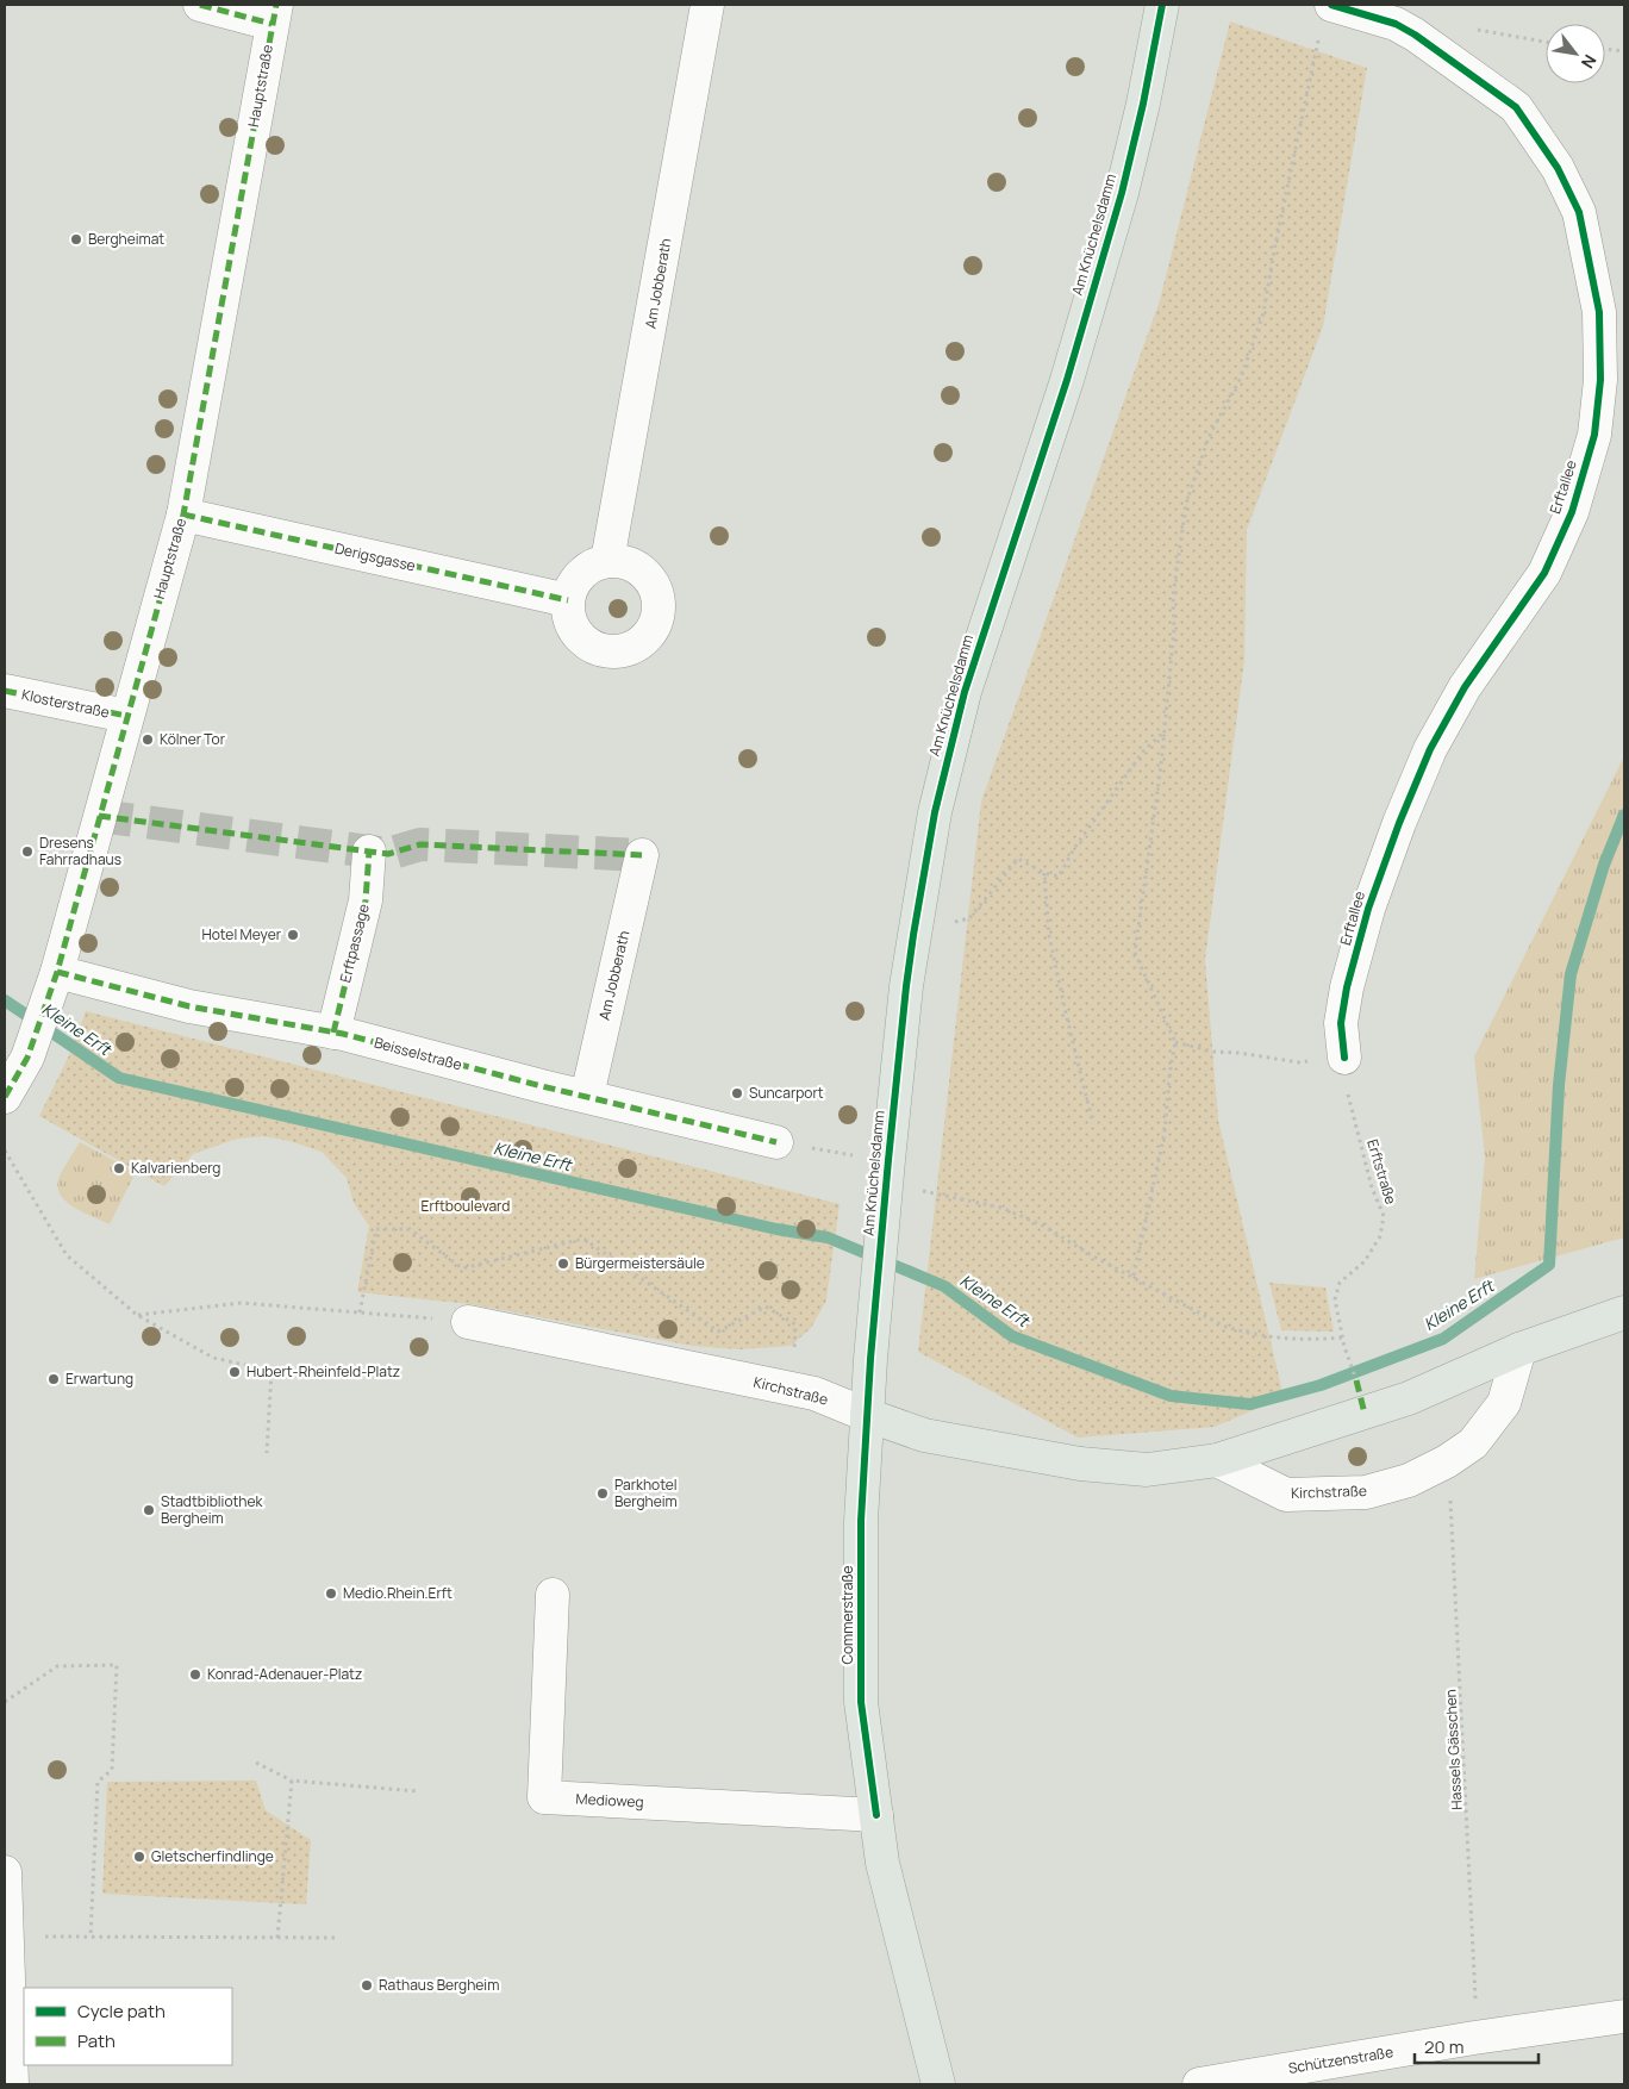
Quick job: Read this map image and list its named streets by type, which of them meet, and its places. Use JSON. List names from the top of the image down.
{
  "streets": {
    "main road": ["Am Knüchelsdamm", "Kirchstraße", "Commerstraße"],
    "street": [
      "Hauptstraße",
      "Am Jobberath",
      "Erftallee",
      "Derigsgasse",
      "Klosterstraße",
      "Erftpassage",
      "Beisselstraße",
      "Medioweg",
      "Schützenstraße"
    ],
    "path": ["Erftstraße", "Hassels Gässchen"]
  },
  "crossings": [
    ["Hauptstraße", "Derigsgasse"],
    ["Hauptstraße", "Klosterstraße"],
    ["Hauptstraße", "Beisselstraße"],
    ["Am Knüchelsdamm", "Kirchstraße"],
    ["Am Knüchelsdamm", "Commerstraße"],
    ["Am Jobberath", "Derigsgasse"],
    ["Am Jobberath", "Beisselstraße"],
    ["Erftallee", "Erftstraße"],
    ["Erftpassage", "Beisselstraße"],
    ["Kirchstraße", "Commerstraße"],
    ["Kirchstraße", "Hassels Gässchen"],
    ["Commerstraße", "Medioweg"],
    ["Hassels Gässchen", "Schützenstraße"]
  ],
  "water": ["Kleine Erft"],
  "parks": ["Erftboulevard"],
  "places": [
    "Bergheimat",
    "Kölner Tor",
    "Dresens Fahrradhaus",
    "Hotel Meyer",
    "Suncarport",
    "Kalvarienberg",
    "Bürgermeistersäule",
    "Hubert-Rheinfeld-Platz",
    "Erwartung",
    "Parkhotel Bergheim",
    "Stadtbibliothek Bergheim",
    "Medio.Rhein.Erft",
    "Konrad-Adenauer-Platz",
    "Gletscherfindlinge",
    "Rathaus Bergheim"
  ],
  "legend": ["Cycle path", "Path"],
  "scale_bar": "20 m",
  "north": "bottom right"
}
